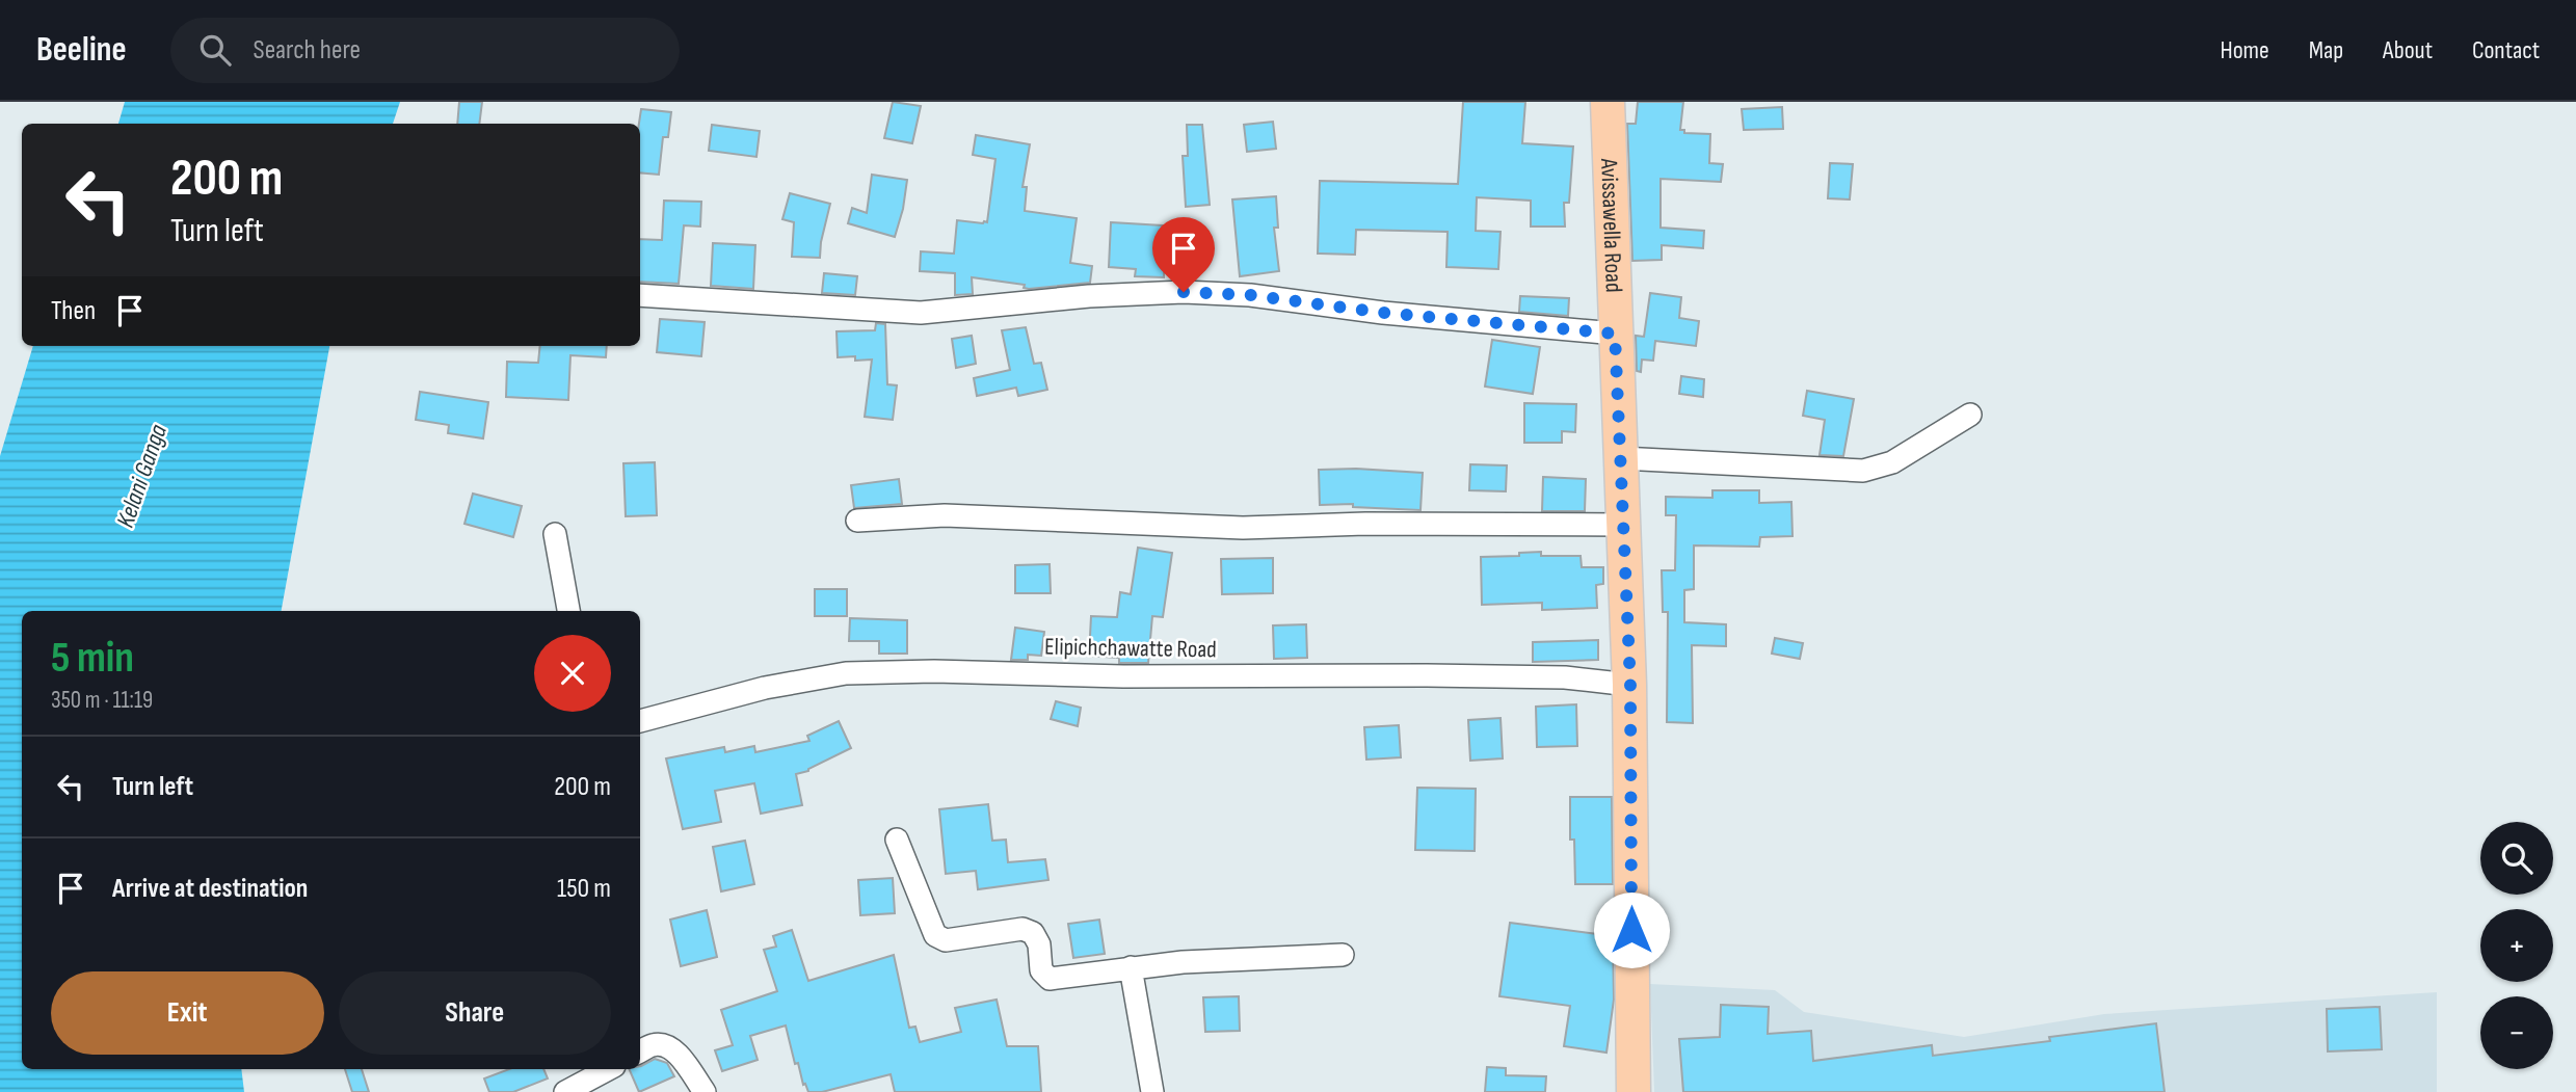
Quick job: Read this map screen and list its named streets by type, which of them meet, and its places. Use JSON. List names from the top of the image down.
{
  "streets": {
    "main road": ["Avissawella Road"],
    "street": ["Elipichchawatte Road"]
  },
  "crossings": [
    ["Avissawella Road", "Elipichchawatte Road"]
  ],
  "water": ["Kelani Ganga"],
  "page": {
    "header": "Beeline",
    "search": "Search here",
    "nav": [
      "Home",
      "Map",
      "About",
      "Contact"
    ],
    "turn": ["200 m", "Turn left"],
    "then": "Then",
    "heading": ["5 min", "350 m · 11:19"],
    "list": [
      {
        "name": "Turn left",
        "value": "200 m"
      },
      {
        "name": "Arrive at destination",
        "value": "150 m"
      }
    ],
    "map_buttons": ["+", "−"],
    "buttons": ["Exit", "Share"]
  }
}
